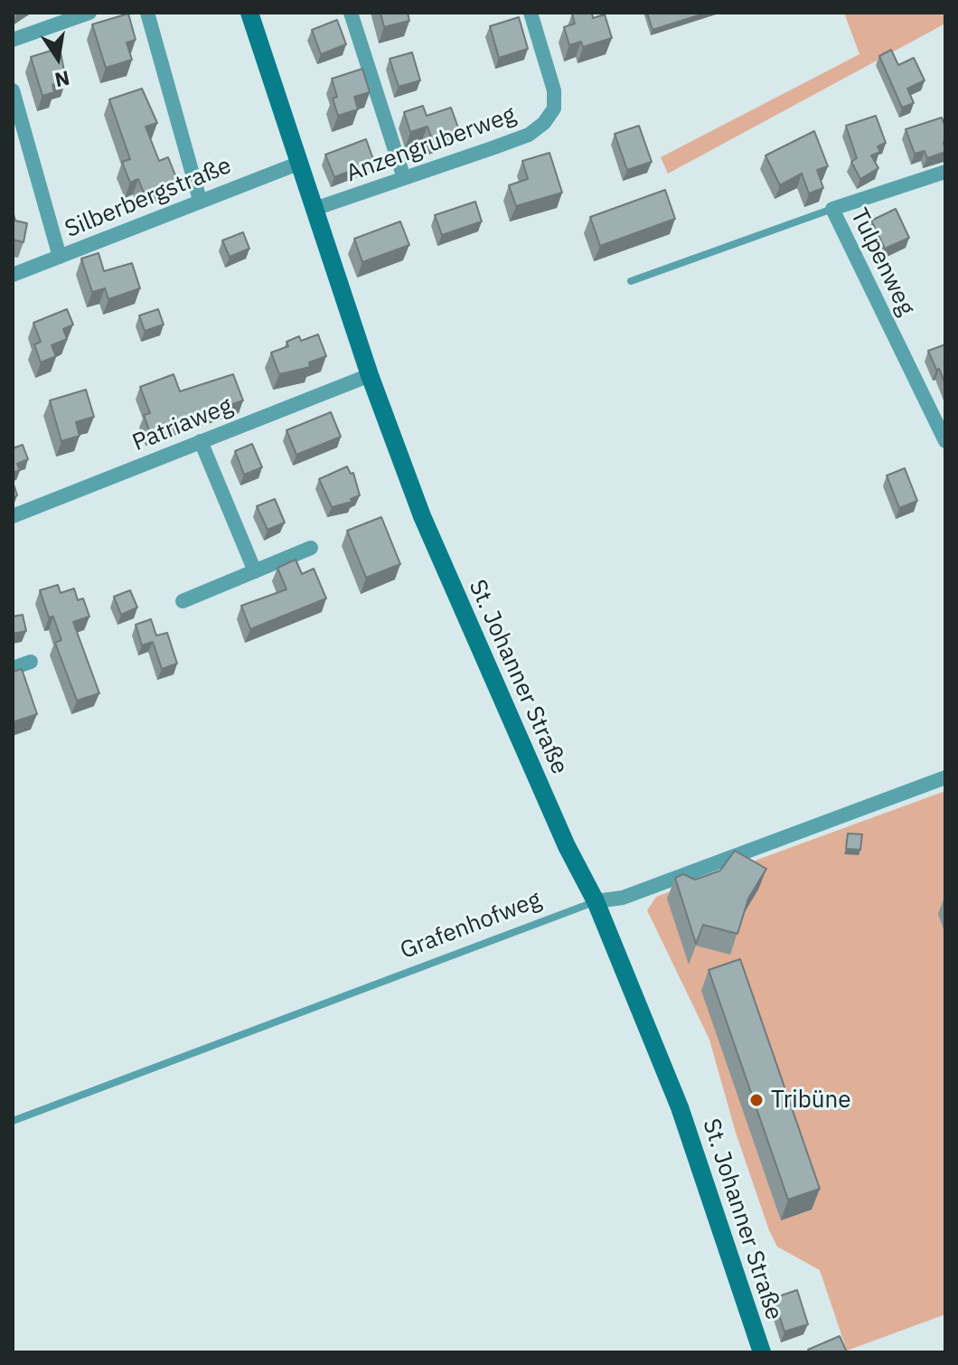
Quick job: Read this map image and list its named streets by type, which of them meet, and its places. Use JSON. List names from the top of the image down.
{
  "streets": {
    "street": [
      "Anzengruberweg",
      "Silberbergstraße",
      "Tulpenweg",
      "Patriaweg",
      "St. Johanner Straße",
      "Grafenhofweg"
    ]
  },
  "crossings": [
    ["Anzengruberweg", "St. Johanner Straße"],
    ["Silberbergstraße", "St. Johanner Straße"],
    ["Patriaweg", "St. Johanner Straße"],
    ["St. Johanner Straße", "Grafenhofweg"]
  ],
  "places": ["Tribüne"],
  "north": "bottom"
}
